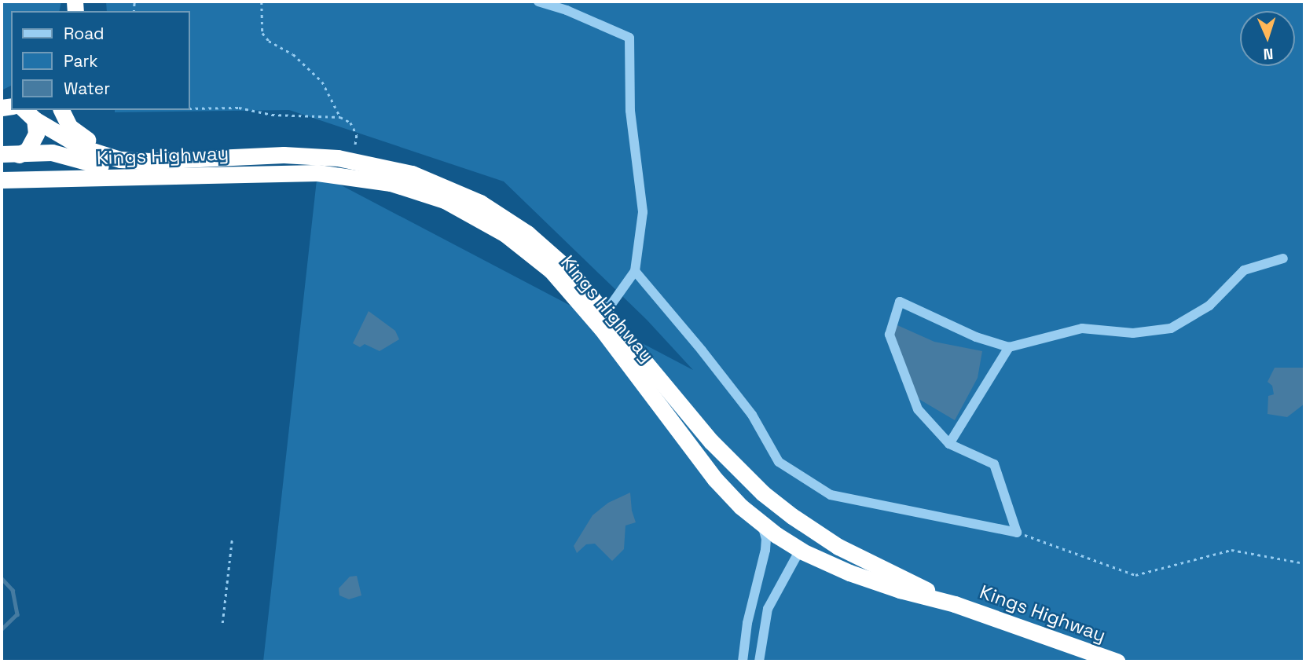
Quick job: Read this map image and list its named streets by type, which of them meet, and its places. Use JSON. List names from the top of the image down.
{
  "streets": {
    "highway": ["Kings Highway"]
  },
  "legend": ["Road", "Park", "Water"],
  "north": "bottom"
}
